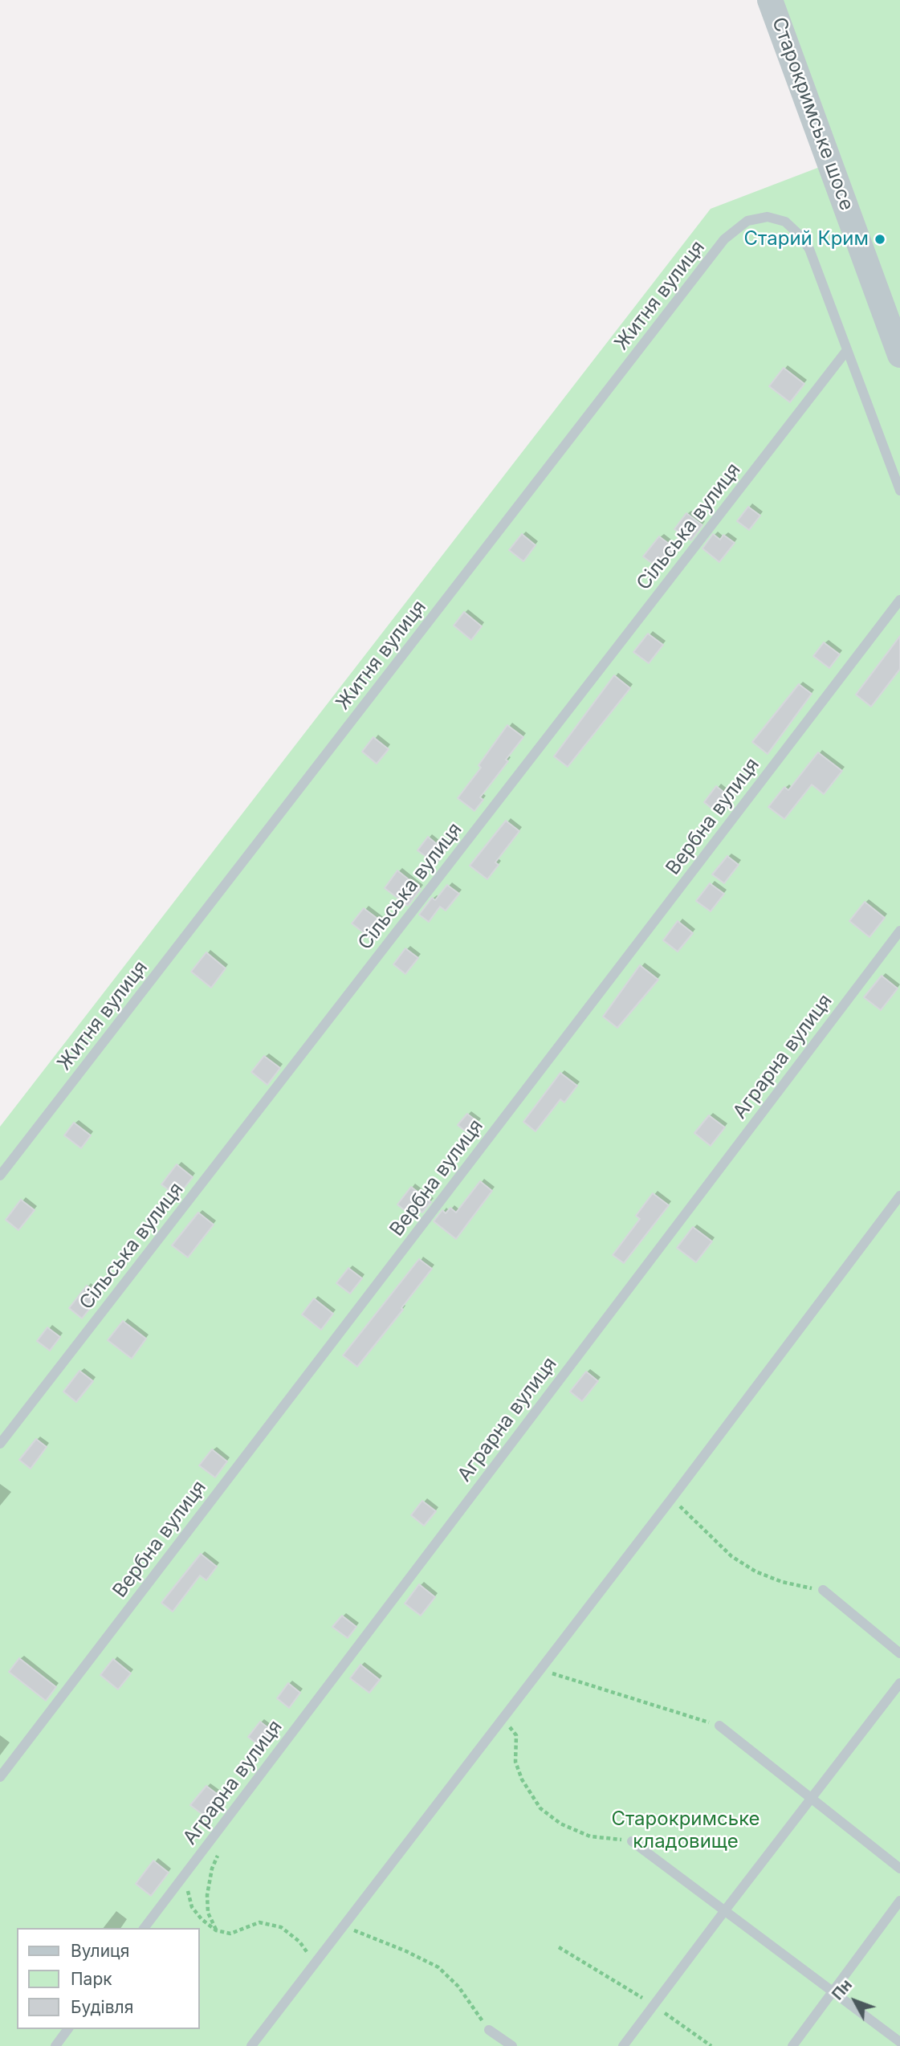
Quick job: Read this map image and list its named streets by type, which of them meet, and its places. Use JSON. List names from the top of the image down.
{
  "streets": {
    "street": ["Старокримське шосе"],
    "lane": [
      "Житня вулиця",
      "Сільська вулиця",
      "Вербна вулиця",
      "Аграрна вулиця"
    ]
  },
  "crossings": [
    ["Житня вулиця", "Сільська вулиця"]
  ],
  "parks": ["Старокримське кладовище"],
  "places": ["Старий Крим"],
  "legend": ["Вулиця", "Парк", "Будівля"],
  "north": "top left"
}
